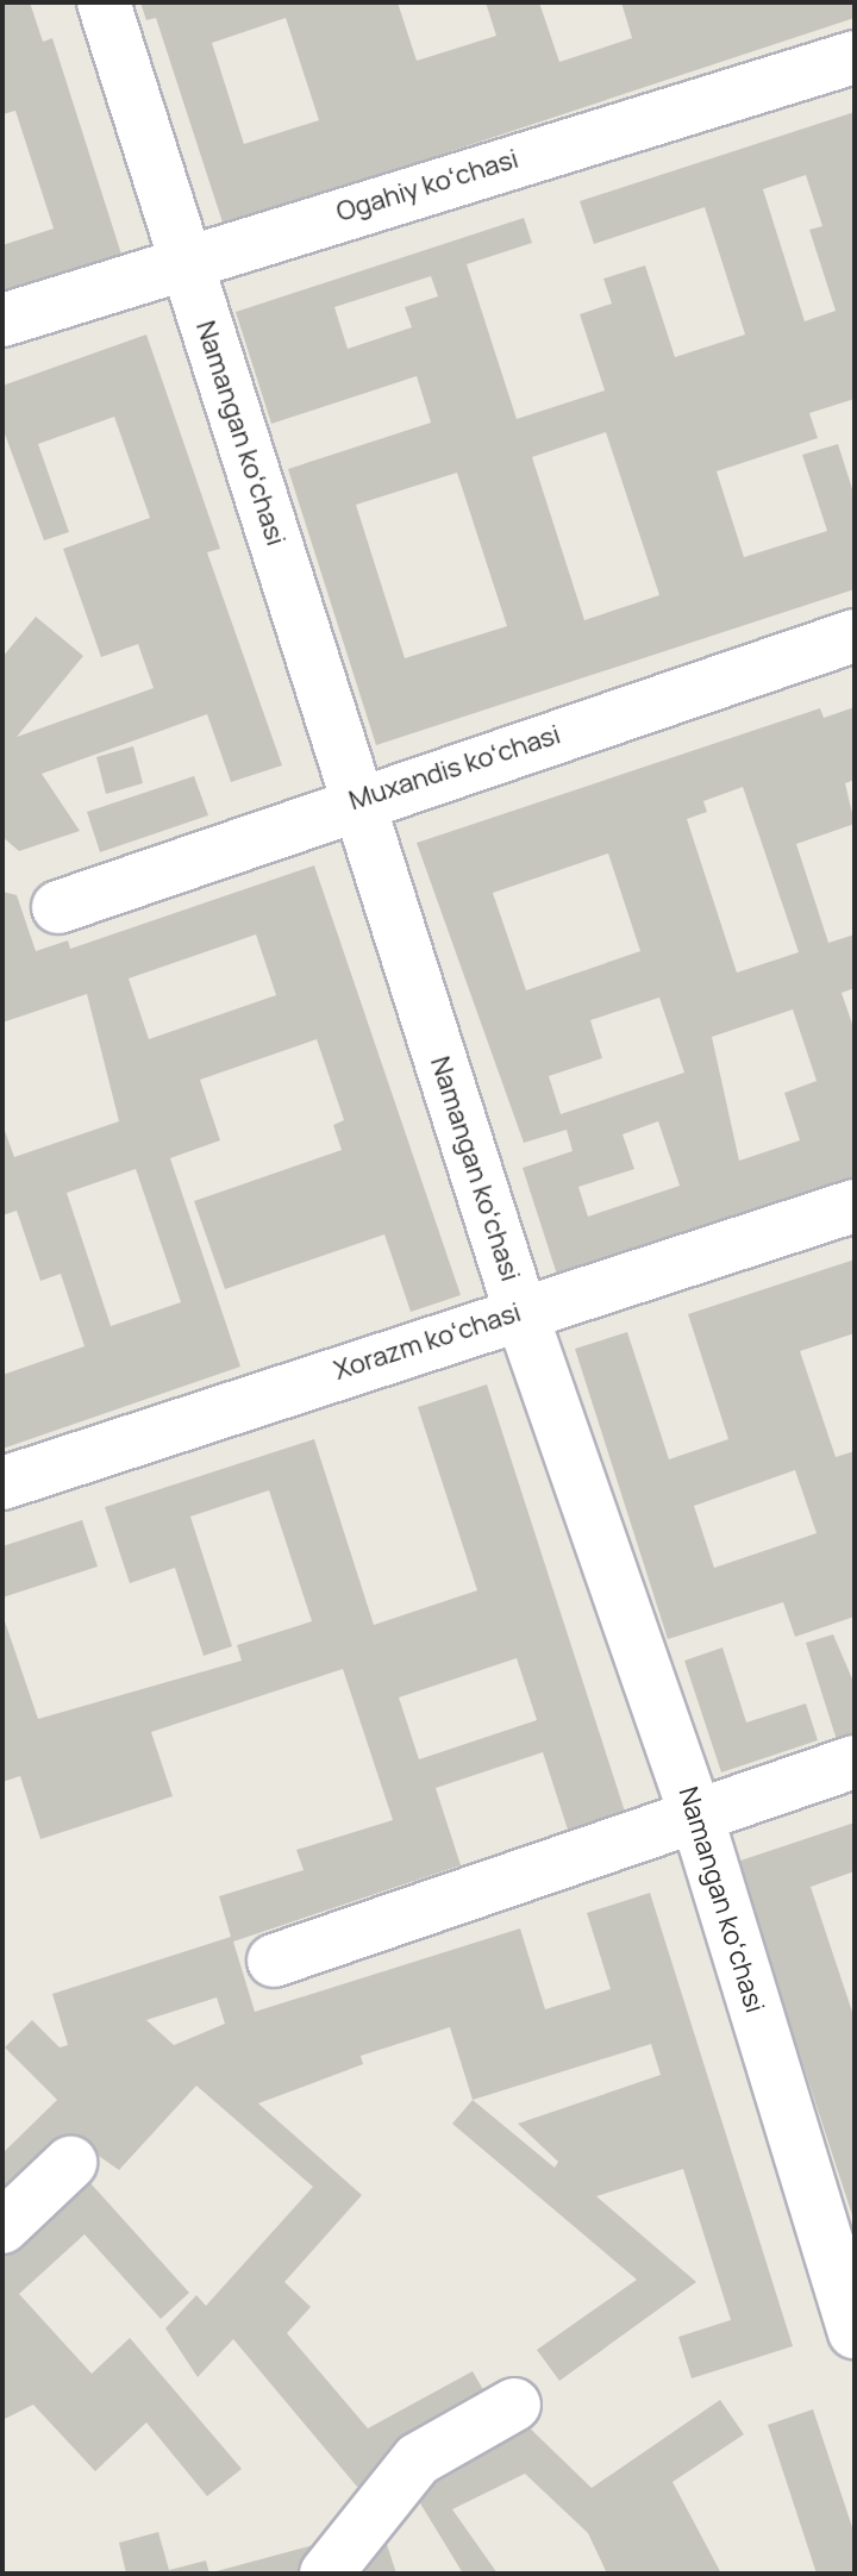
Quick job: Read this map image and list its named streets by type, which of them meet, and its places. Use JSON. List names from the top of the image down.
{
  "streets": {
    "street": [
      "Ogahiy koʻchasi",
      "Namangan koʻchasi",
      "Muxandis koʻchasi",
      "Xorazm koʻchasi"
    ]
  },
  "crossings": [
    ["Ogahiy koʻchasi", "Namangan koʻchasi"],
    ["Namangan koʻchasi", "Muxandis koʻchasi"],
    ["Namangan koʻchasi", "Xorazm koʻchasi"]
  ]
}
